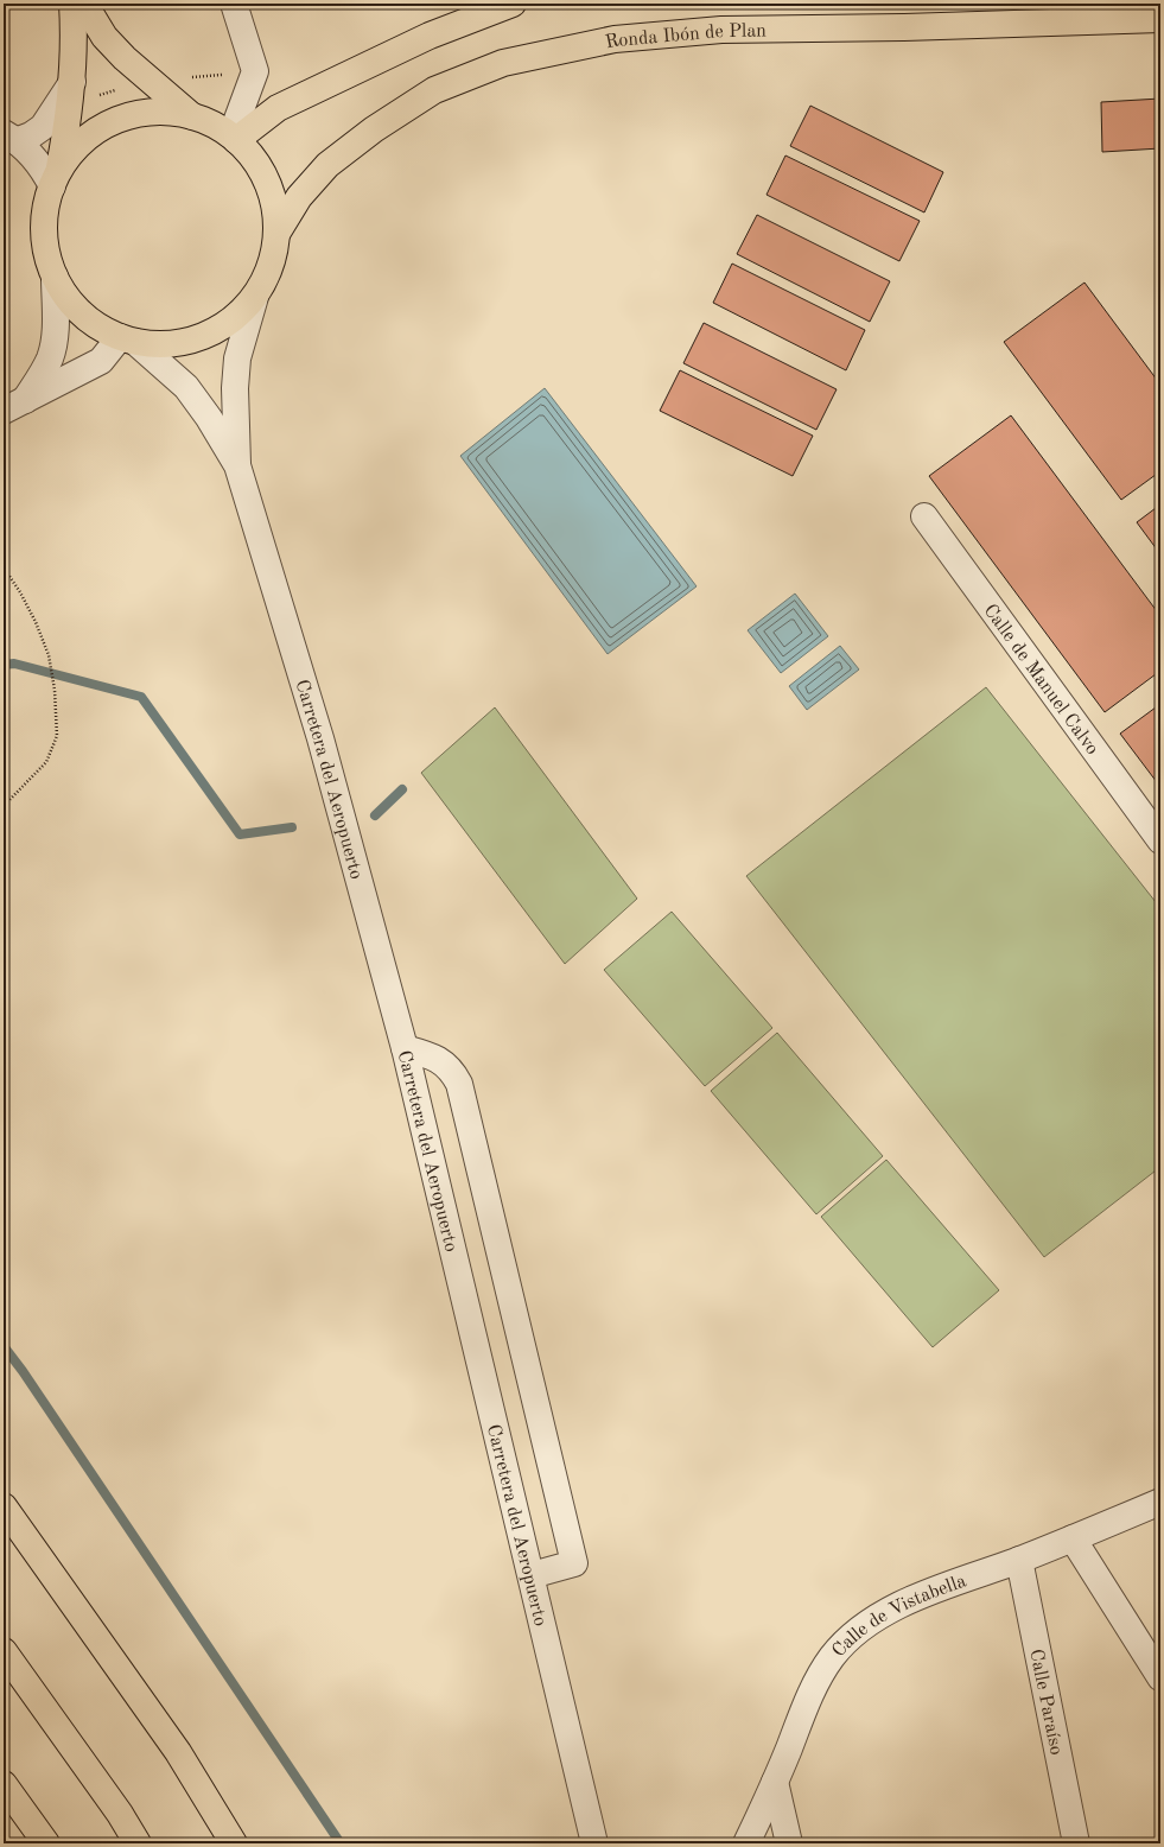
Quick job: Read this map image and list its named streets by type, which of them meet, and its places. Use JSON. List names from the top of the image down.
{
  "streets": {
    "main road": ["Ronda Ibón de Plan", "Carretera del Aeropuerto"],
    "street": ["Calle de Manuel Calvo", "Calle de Vistabella", "Calle Paraíso"]
  },
  "crossings": [
    ["Ronda Ibón de Plan", "Carretera del Aeropuerto"],
    ["Calle de Vistabella", "Calle Paraíso"]
  ]
}
